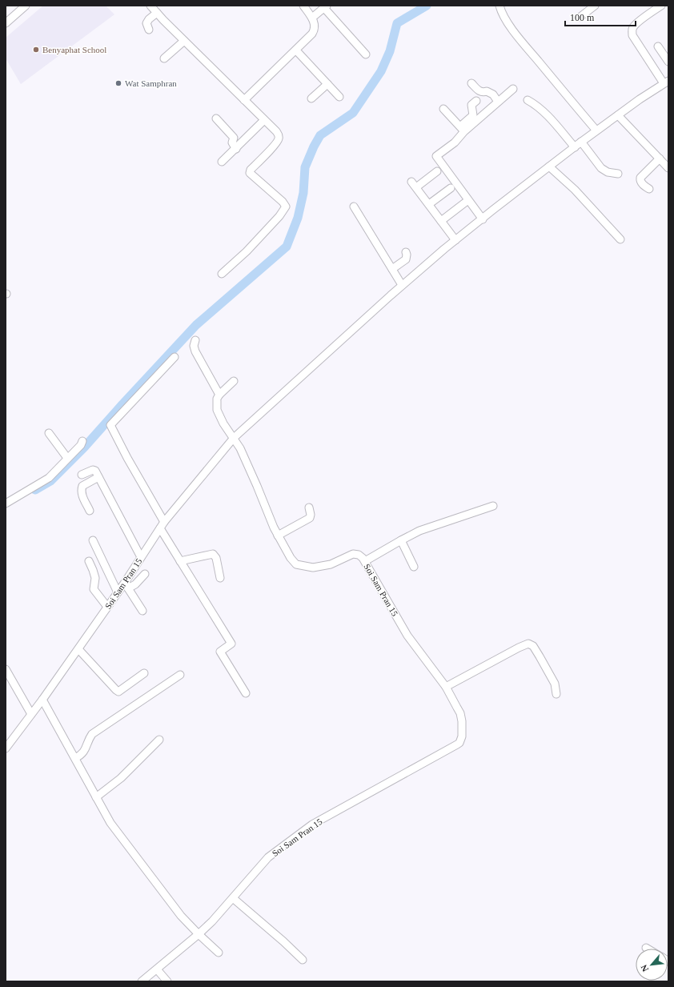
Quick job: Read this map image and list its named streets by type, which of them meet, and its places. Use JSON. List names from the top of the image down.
{
  "streets": {
    "street": ["Soi Sam Pran 15"]
  },
  "places": ["Benyaphat School", "Wat Samphran"],
  "scale_bar": "100 m",
  "north": "bottom left"
}
